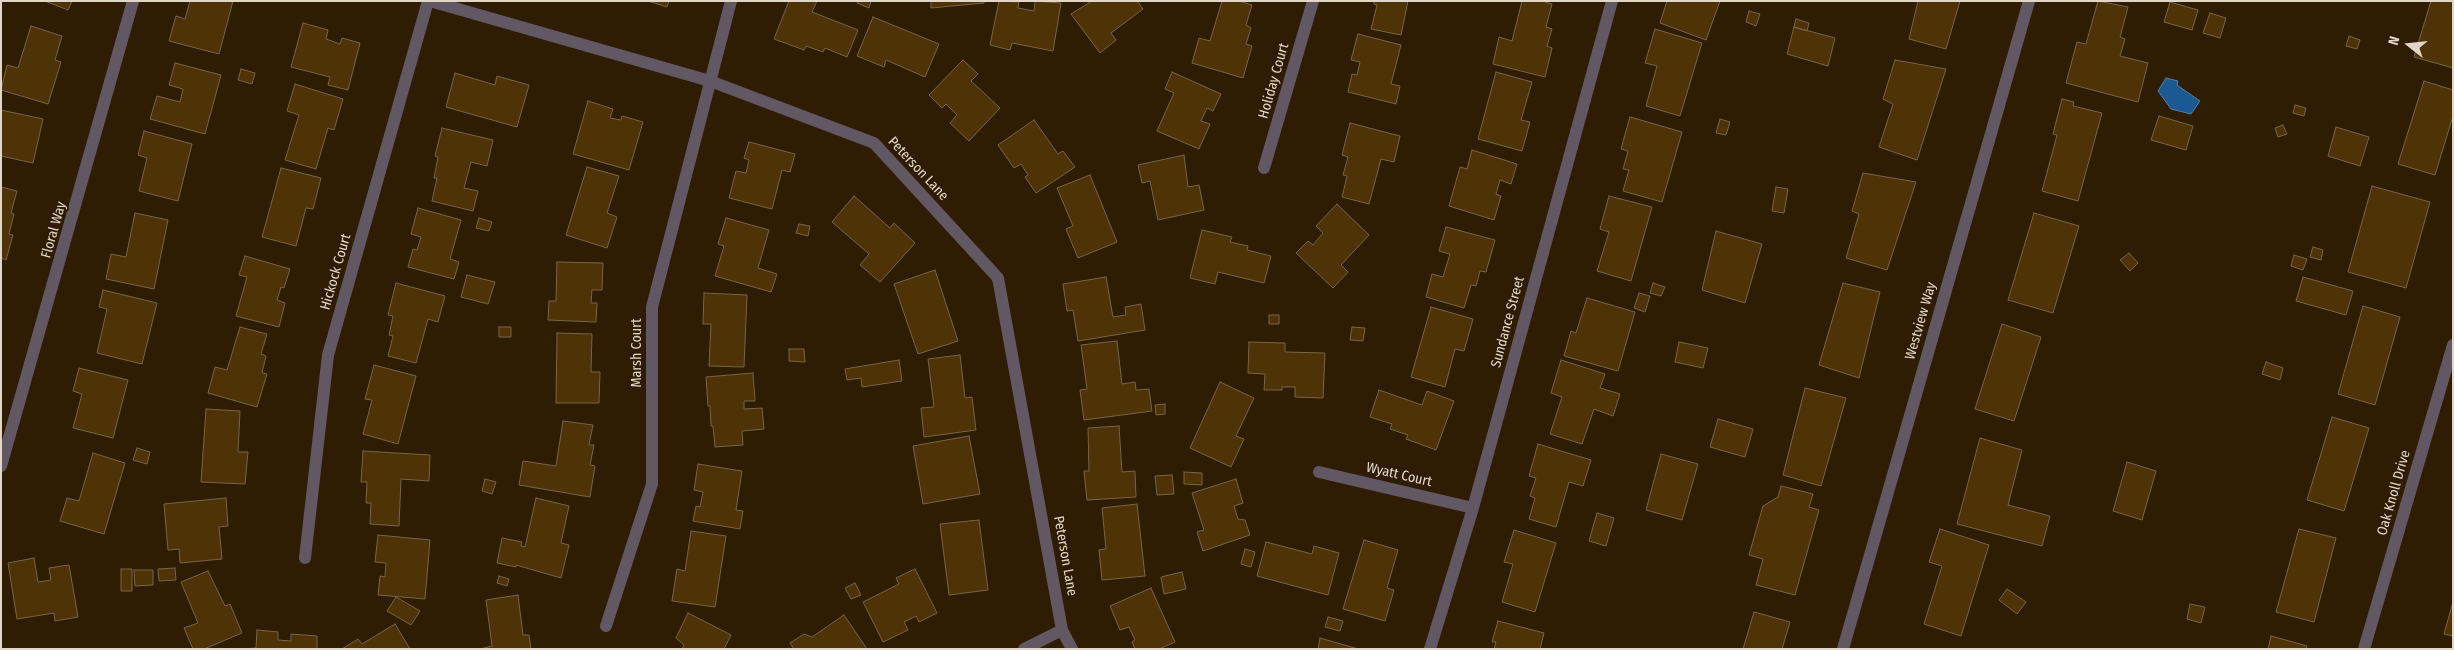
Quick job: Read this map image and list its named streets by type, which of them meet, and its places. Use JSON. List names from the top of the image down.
{
  "streets": {
    "street": [
      "Holiday Court",
      "Peterson Lane",
      "Floral Way",
      "Hickock Court",
      "Westview Way",
      "Sundance Street",
      "Marsh Court",
      "Wyatt Court",
      "Oak Knoll Drive"
    ]
  },
  "crossings": [
    ["Peterson Lane", "Hickock Court"],
    ["Peterson Lane", "Marsh Court"],
    ["Sundance Street", "Wyatt Court"]
  ],
  "north": "left"
}
